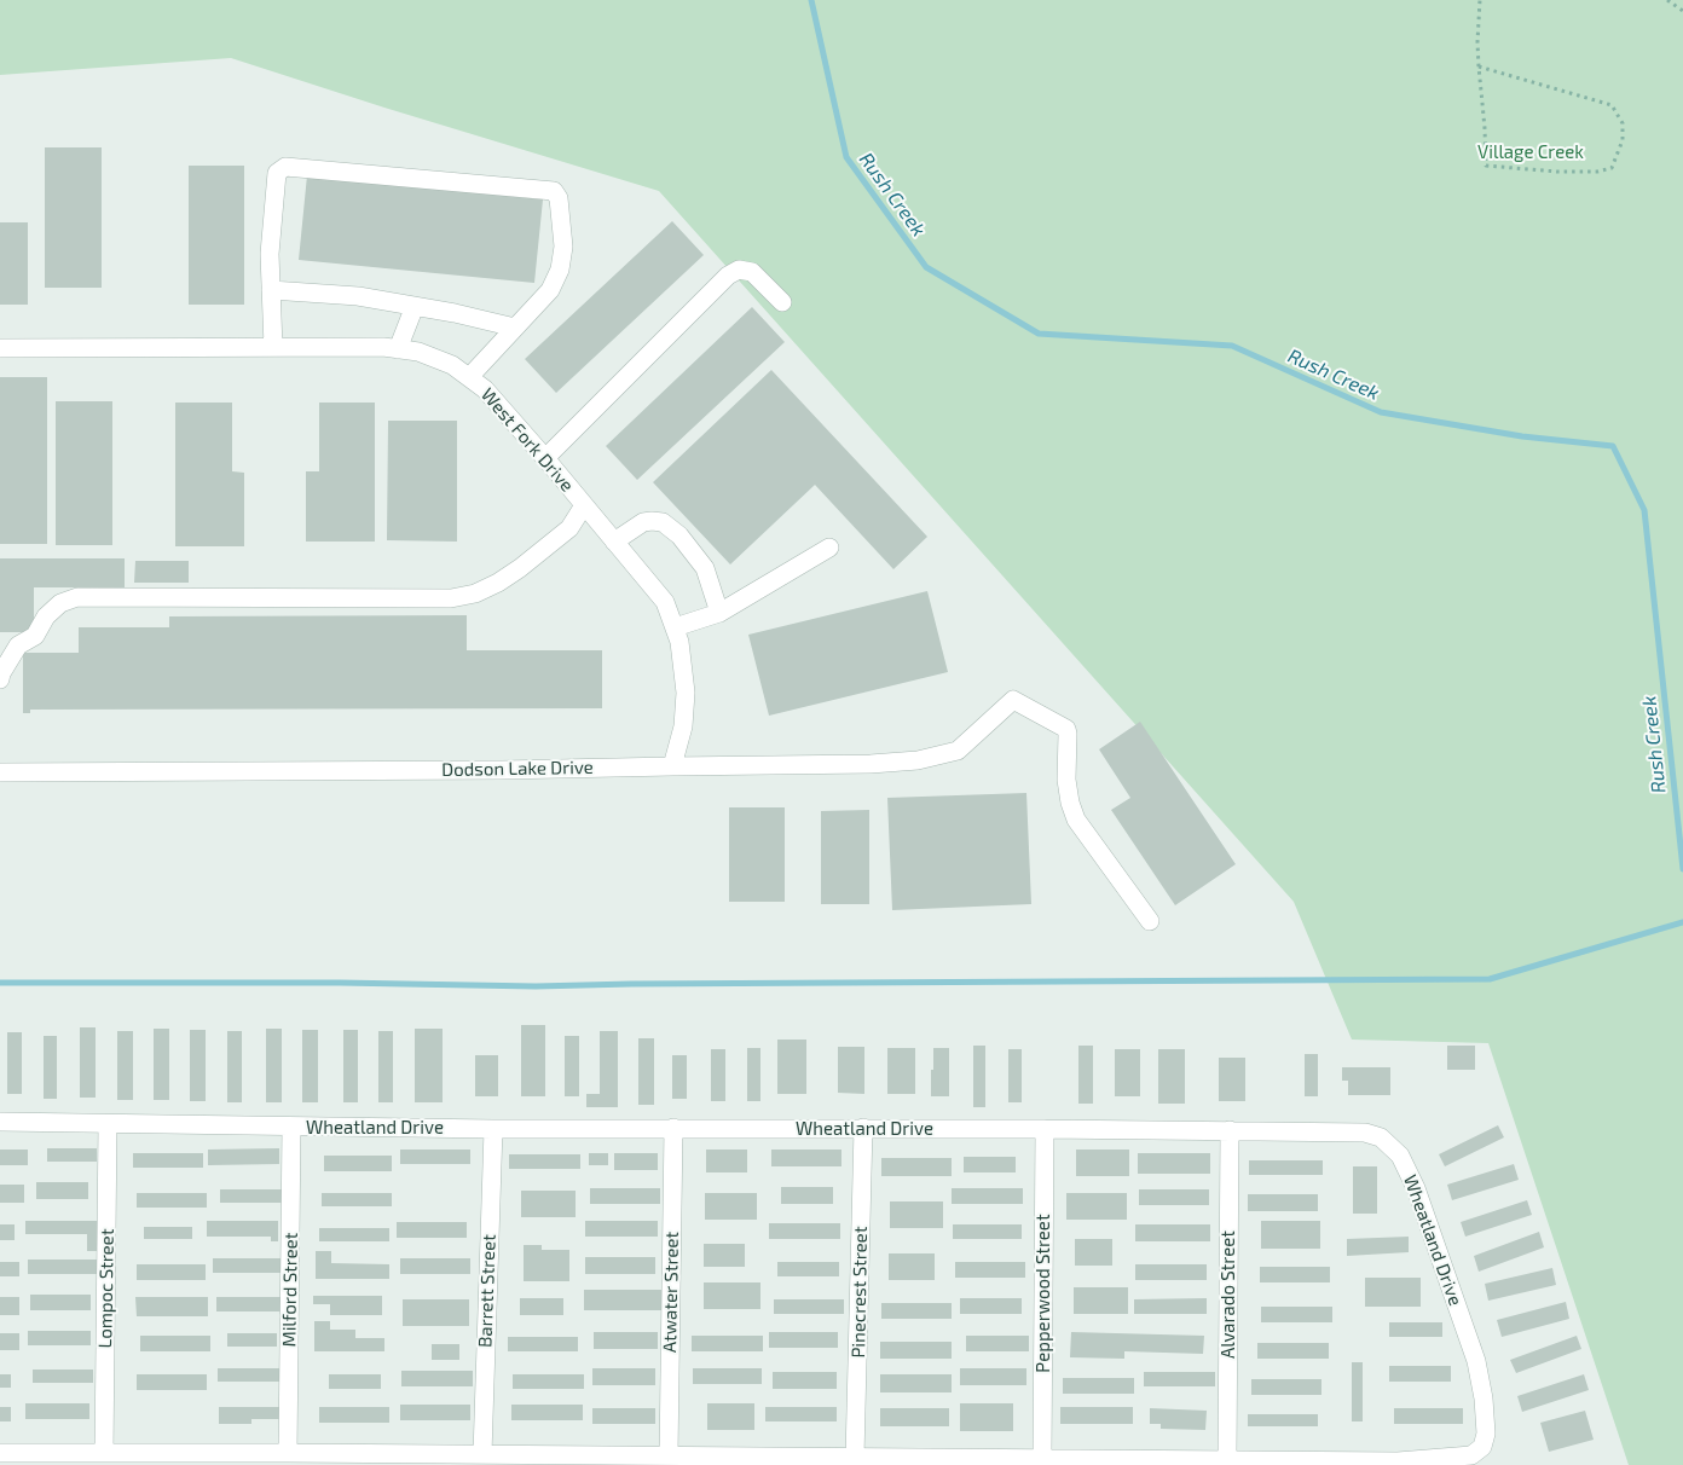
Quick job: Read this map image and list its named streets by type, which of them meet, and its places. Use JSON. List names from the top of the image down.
{
  "streets": {
    "street": [
      "West Fork Drive",
      "Dodson Lake Drive",
      "Wheatland Drive",
      "Lompoc Street",
      "Milford Street",
      "Barrett Street",
      "Atwater Street",
      "Pinecrest Street",
      "Pepperwood Street",
      "Alvarado Street"
    ]
  },
  "crossings": [
    ["West Fork Drive", "Dodson Lake Drive"],
    ["Wheatland Drive", "Lompoc Street"],
    ["Wheatland Drive", "Milford Street"],
    ["Wheatland Drive", "Barrett Street"],
    ["Wheatland Drive", "Atwater Street"],
    ["Wheatland Drive", "Pinecrest Street"],
    ["Wheatland Drive", "Pepperwood Street"],
    ["Wheatland Drive", "Alvarado Street"]
  ],
  "water": ["Rush Creek"],
  "parks": ["Village Creek"]
}
